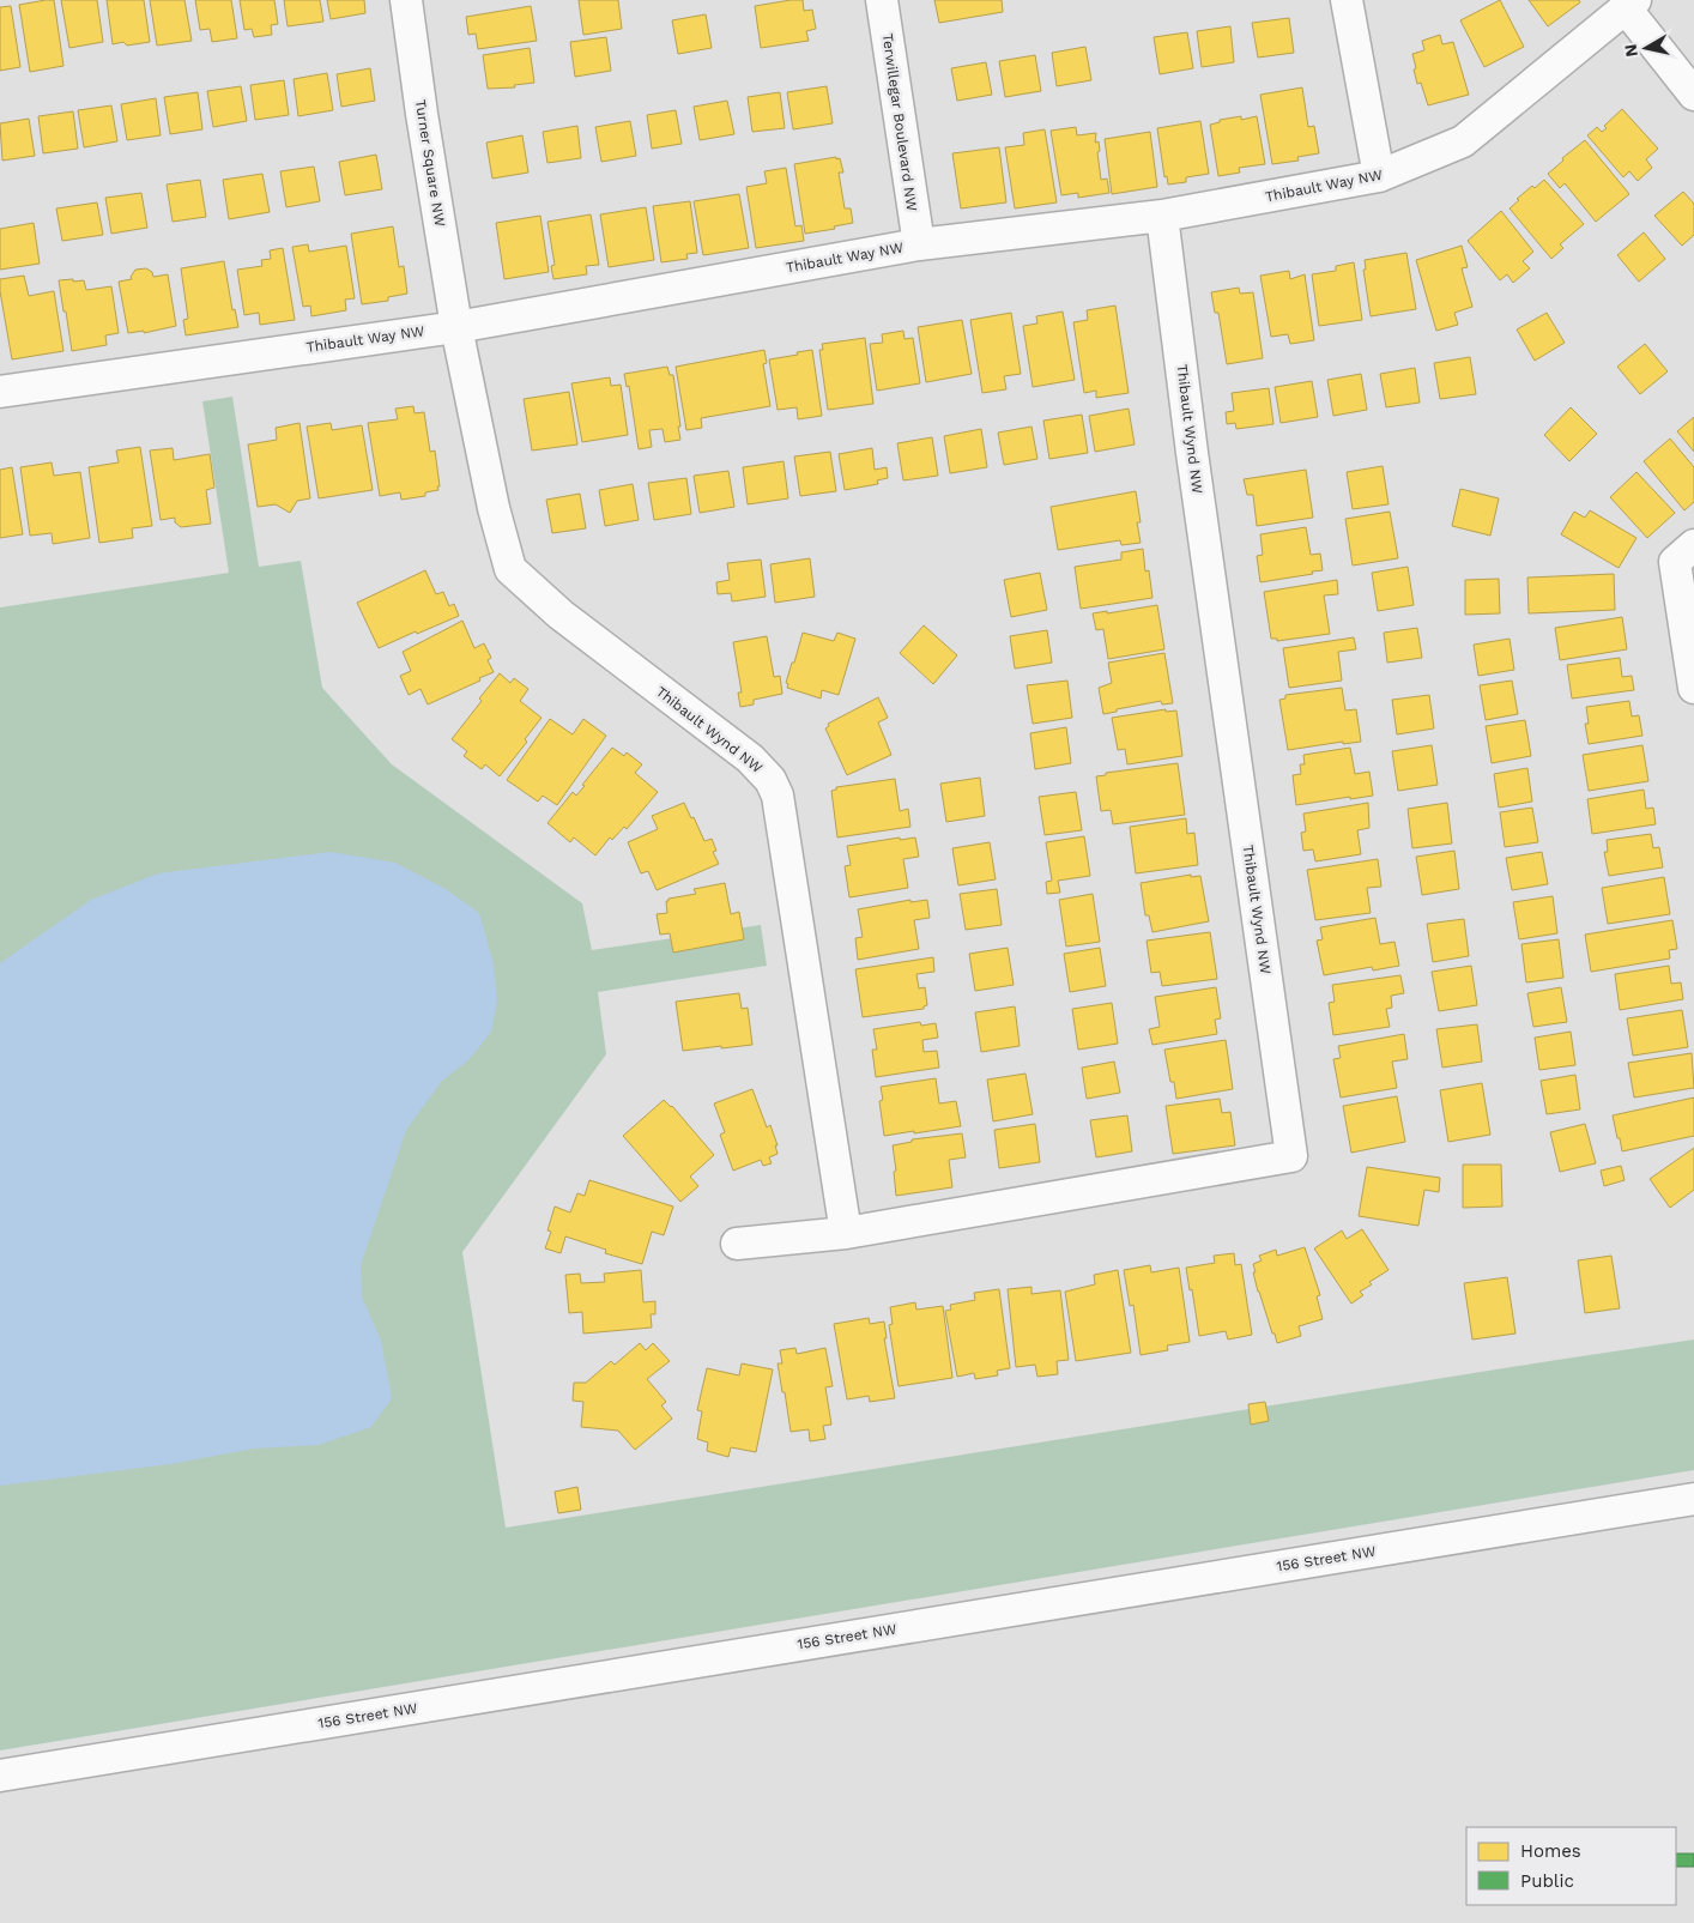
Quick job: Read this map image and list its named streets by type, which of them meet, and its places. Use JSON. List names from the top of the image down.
{
  "streets": {
    "street": [
      "Terwillegar Boulevard NW",
      "Turner Square NW",
      "Thibault Way NW",
      "Thibault Wynd NW",
      "156 Street NW"
    ]
  },
  "crossings": [
    ["Terwillegar Boulevard NW", "Thibault Way NW"],
    ["Turner Square NW", "Thibault Way NW"],
    ["Turner Square NW", "Thibault Wynd NW"],
    ["Thibault Way NW", "Thibault Wynd NW"]
  ],
  "legend": ["Homes", "Public"],
  "north": "left"
}
